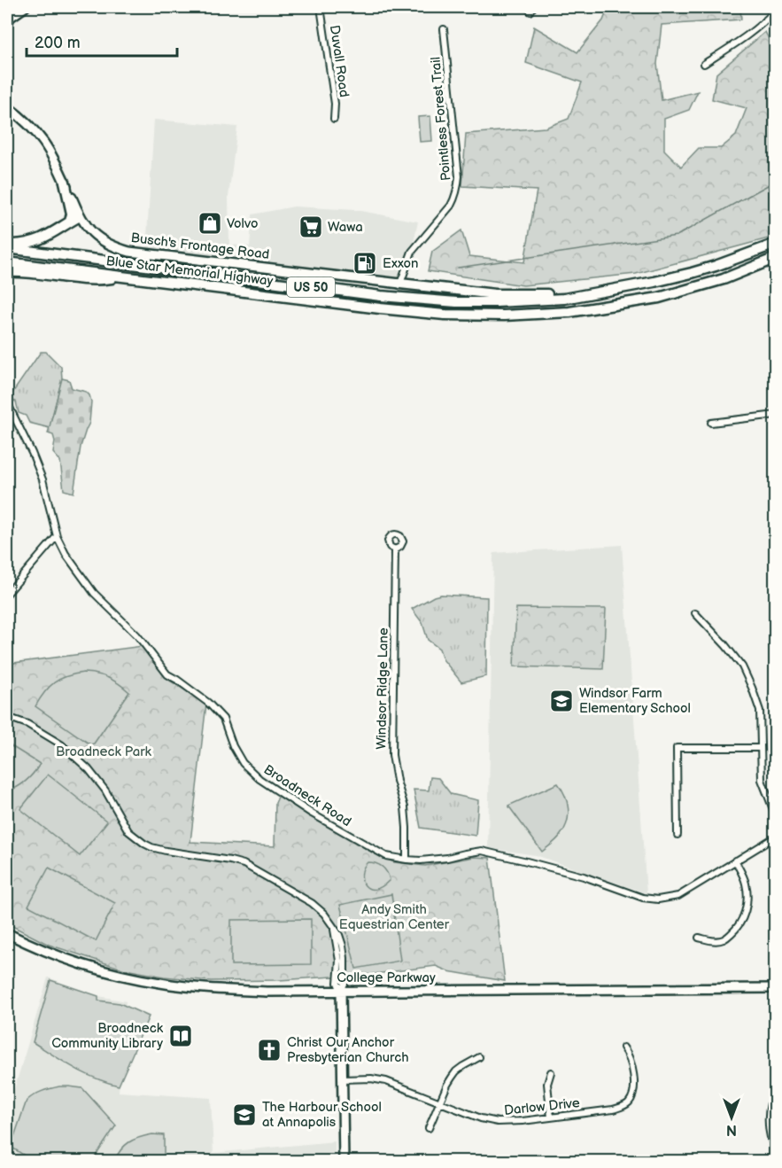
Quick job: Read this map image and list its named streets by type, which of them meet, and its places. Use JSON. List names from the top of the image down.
{
  "streets": {
    "highway": ["Blue Star Memorial Highway", "US 50"],
    "main road": ["Busch's Frontage Road", "College Parkway"],
    "street": [
      "Duvall Road",
      "Pointless Forest Trail",
      "Windsor Ridge Lane",
      "Broadneck Road",
      "Darlow Drive"
    ]
  },
  "crossings": [
    ["Pointless Forest Trail", "Busch's Frontage Road"],
    ["Windsor Ridge Lane", "Broadneck Road"]
  ],
  "parks": ["Broadneck Park", "Andy Smith Equestrian Center"],
  "places": {
    "shop": ["Volvo"],
    "supermarket": ["Wawa"],
    "fuel station": ["Exxon"],
    "school or university": ["Windsor Farm Elementary School", "The Harbour School at Annapolis"],
    "library": ["Broadneck Community Library"],
    "church": ["Christ Our Anchor Presbyterian Church"]
  },
  "scale_bar": "200 m",
  "north": "bottom"
}
